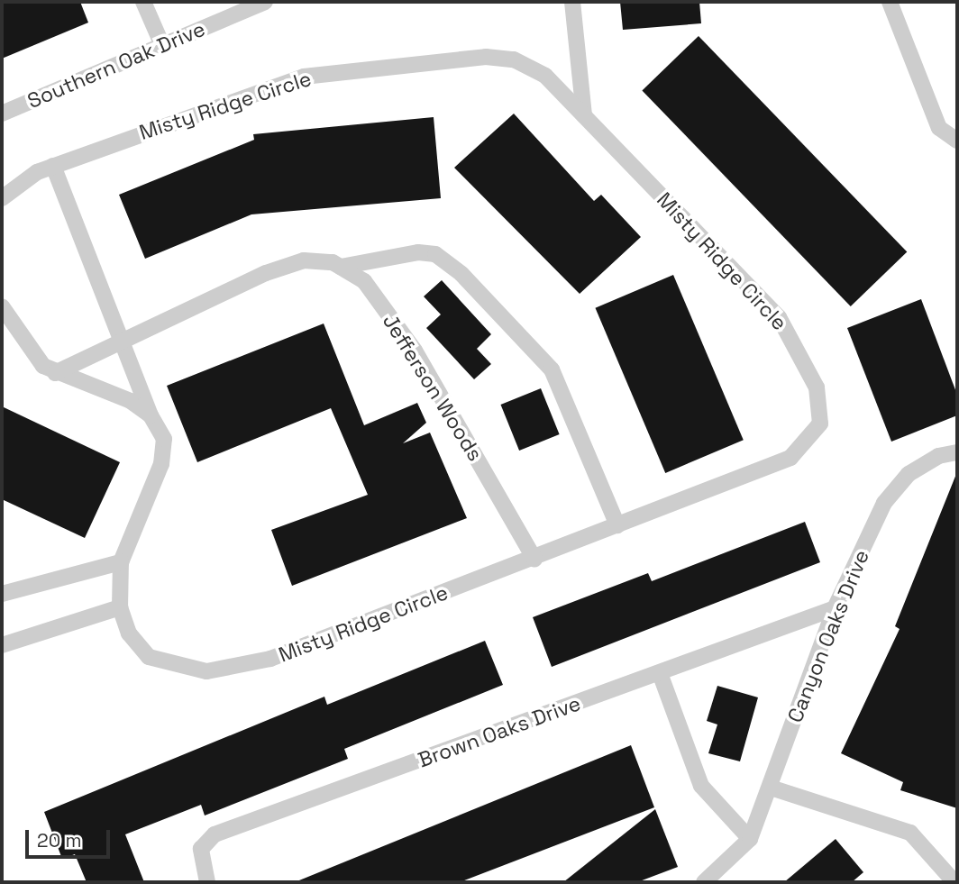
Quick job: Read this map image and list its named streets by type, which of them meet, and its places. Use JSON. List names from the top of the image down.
{
  "streets": {
    "lane": [
      "Southern Oak Drive",
      "Misty Ridge Circle",
      "Jefferson Woods",
      "Canyon Oaks Drive",
      "Brown Oaks Drive"
    ]
  },
  "crossings": [
    ["Misty Ridge Circle", "Jefferson Woods"],
    ["Canyon Oaks Drive", "Brown Oaks Drive"]
  ],
  "scale_bar": "20 m"
}
